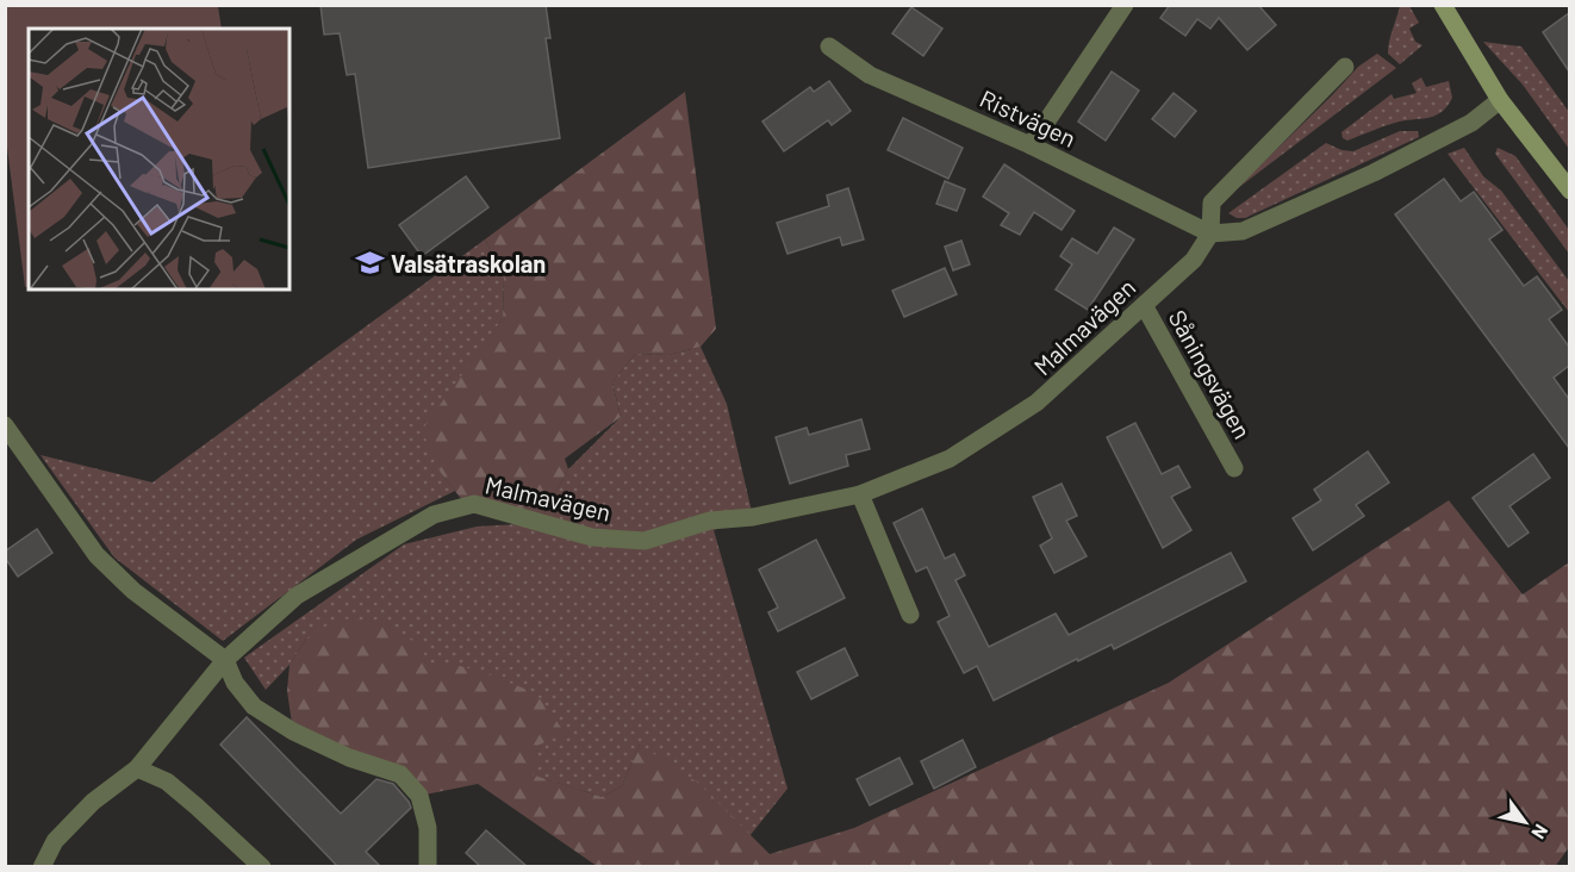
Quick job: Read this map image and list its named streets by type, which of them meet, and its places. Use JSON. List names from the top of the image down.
{
  "streets": {
    "street": ["Ristvägen", "Malmavägen", "Såningsvägen"]
  },
  "crossings": [
    ["Ristvägen", "Malmavägen"],
    ["Malmavägen", "Såningsvägen"]
  ],
  "places": {
    "school or university": ["Valsätraskolan"]
  },
  "north": "bottom right"
}
